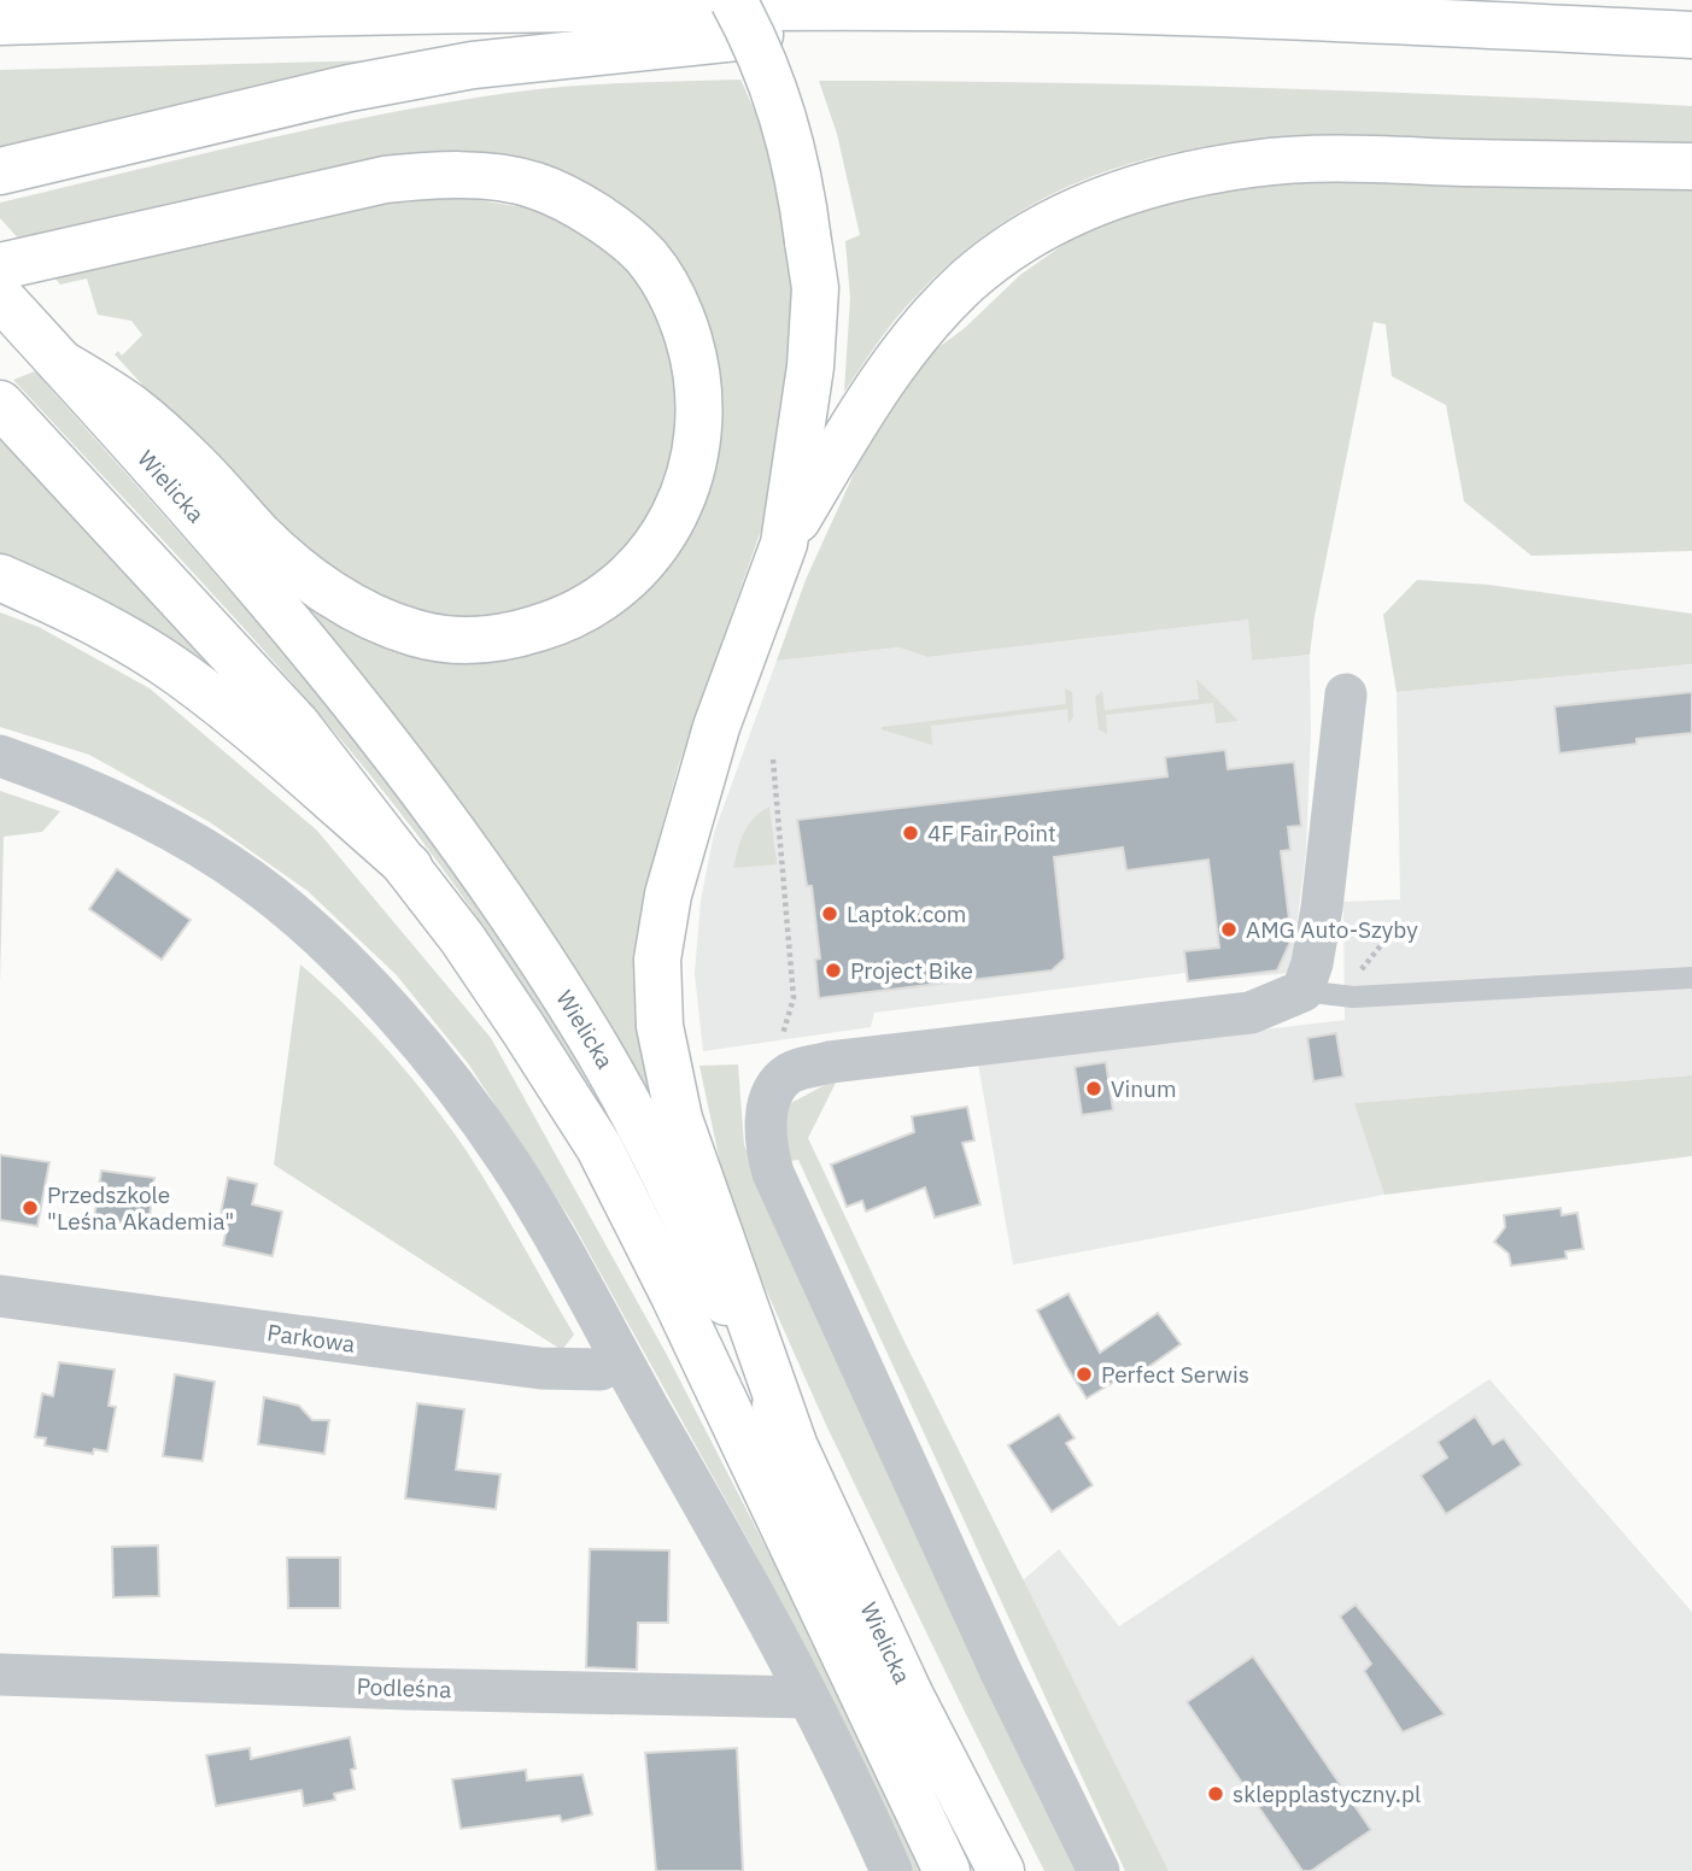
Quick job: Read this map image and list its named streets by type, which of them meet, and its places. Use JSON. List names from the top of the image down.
{
  "streets": {
    "main road": ["Wielicka"],
    "street": ["Parkowa", "Podleśna"]
  },
  "places": [
    "4F Fair Point",
    "Laptok.com",
    "AMG Auto-Szyby",
    "Project Bike",
    "Vinum",
    "Przedszkole \"Leśna Akademia\"",
    "Perfect Serwis",
    "sklepplastyczny.pl"
  ]
}
